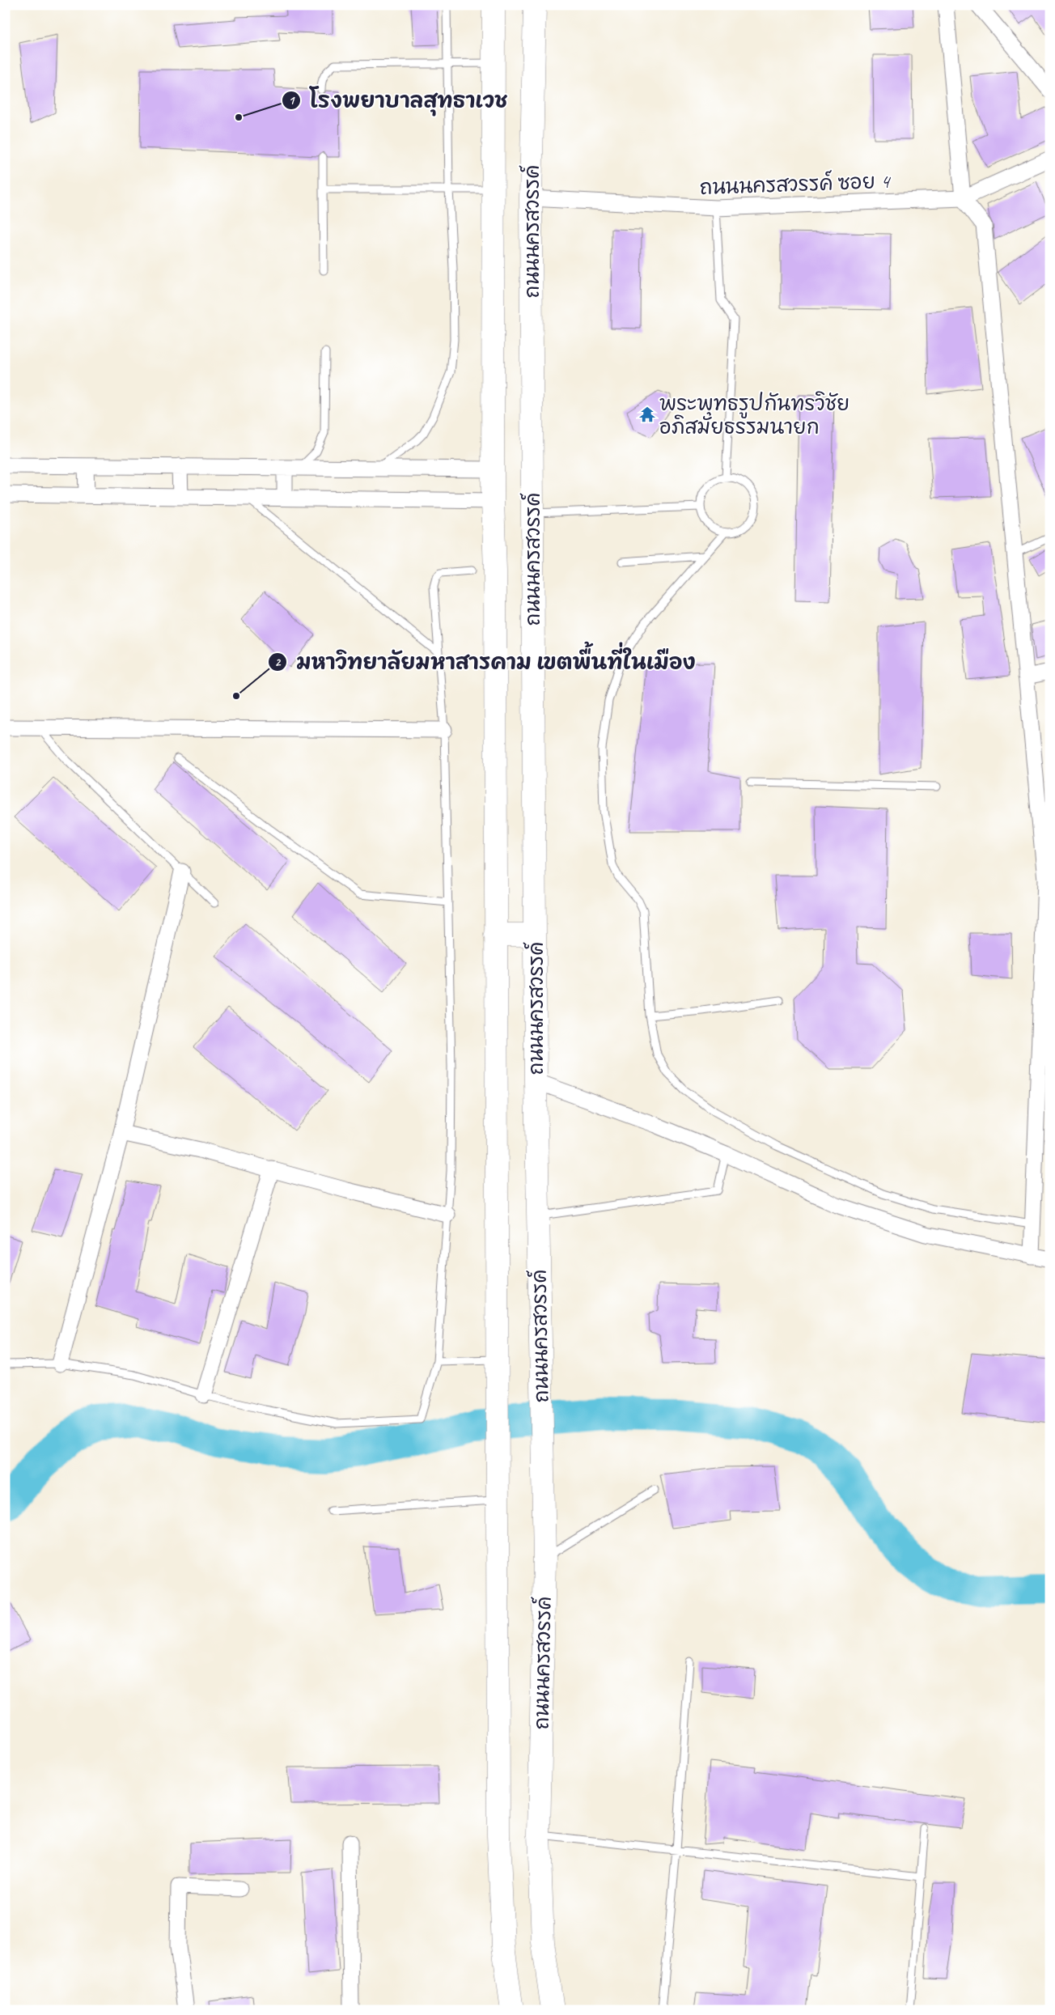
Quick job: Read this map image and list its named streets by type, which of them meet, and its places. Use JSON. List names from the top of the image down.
{
  "streets": {
    "main road": ["ถนนนครสวรรค์"],
    "street": ["ถนนนครสวรรค์ ซอย 4"]
  },
  "crossings": [
    ["ถนนนครสวรรค์ ซอย 4", "ถนนนครสวรรค์"]
  ],
  "places": {
    "other": ["โรงพยาบาลสุทธาเวช", "มหาวิทยาลัยมหาสารคาม เขตพื้นที่ในเมือง"],
    "temple": ["พระพุทธรูปกันทรวิชัย อภิสมัยธรรมนายก"]
  }
}
